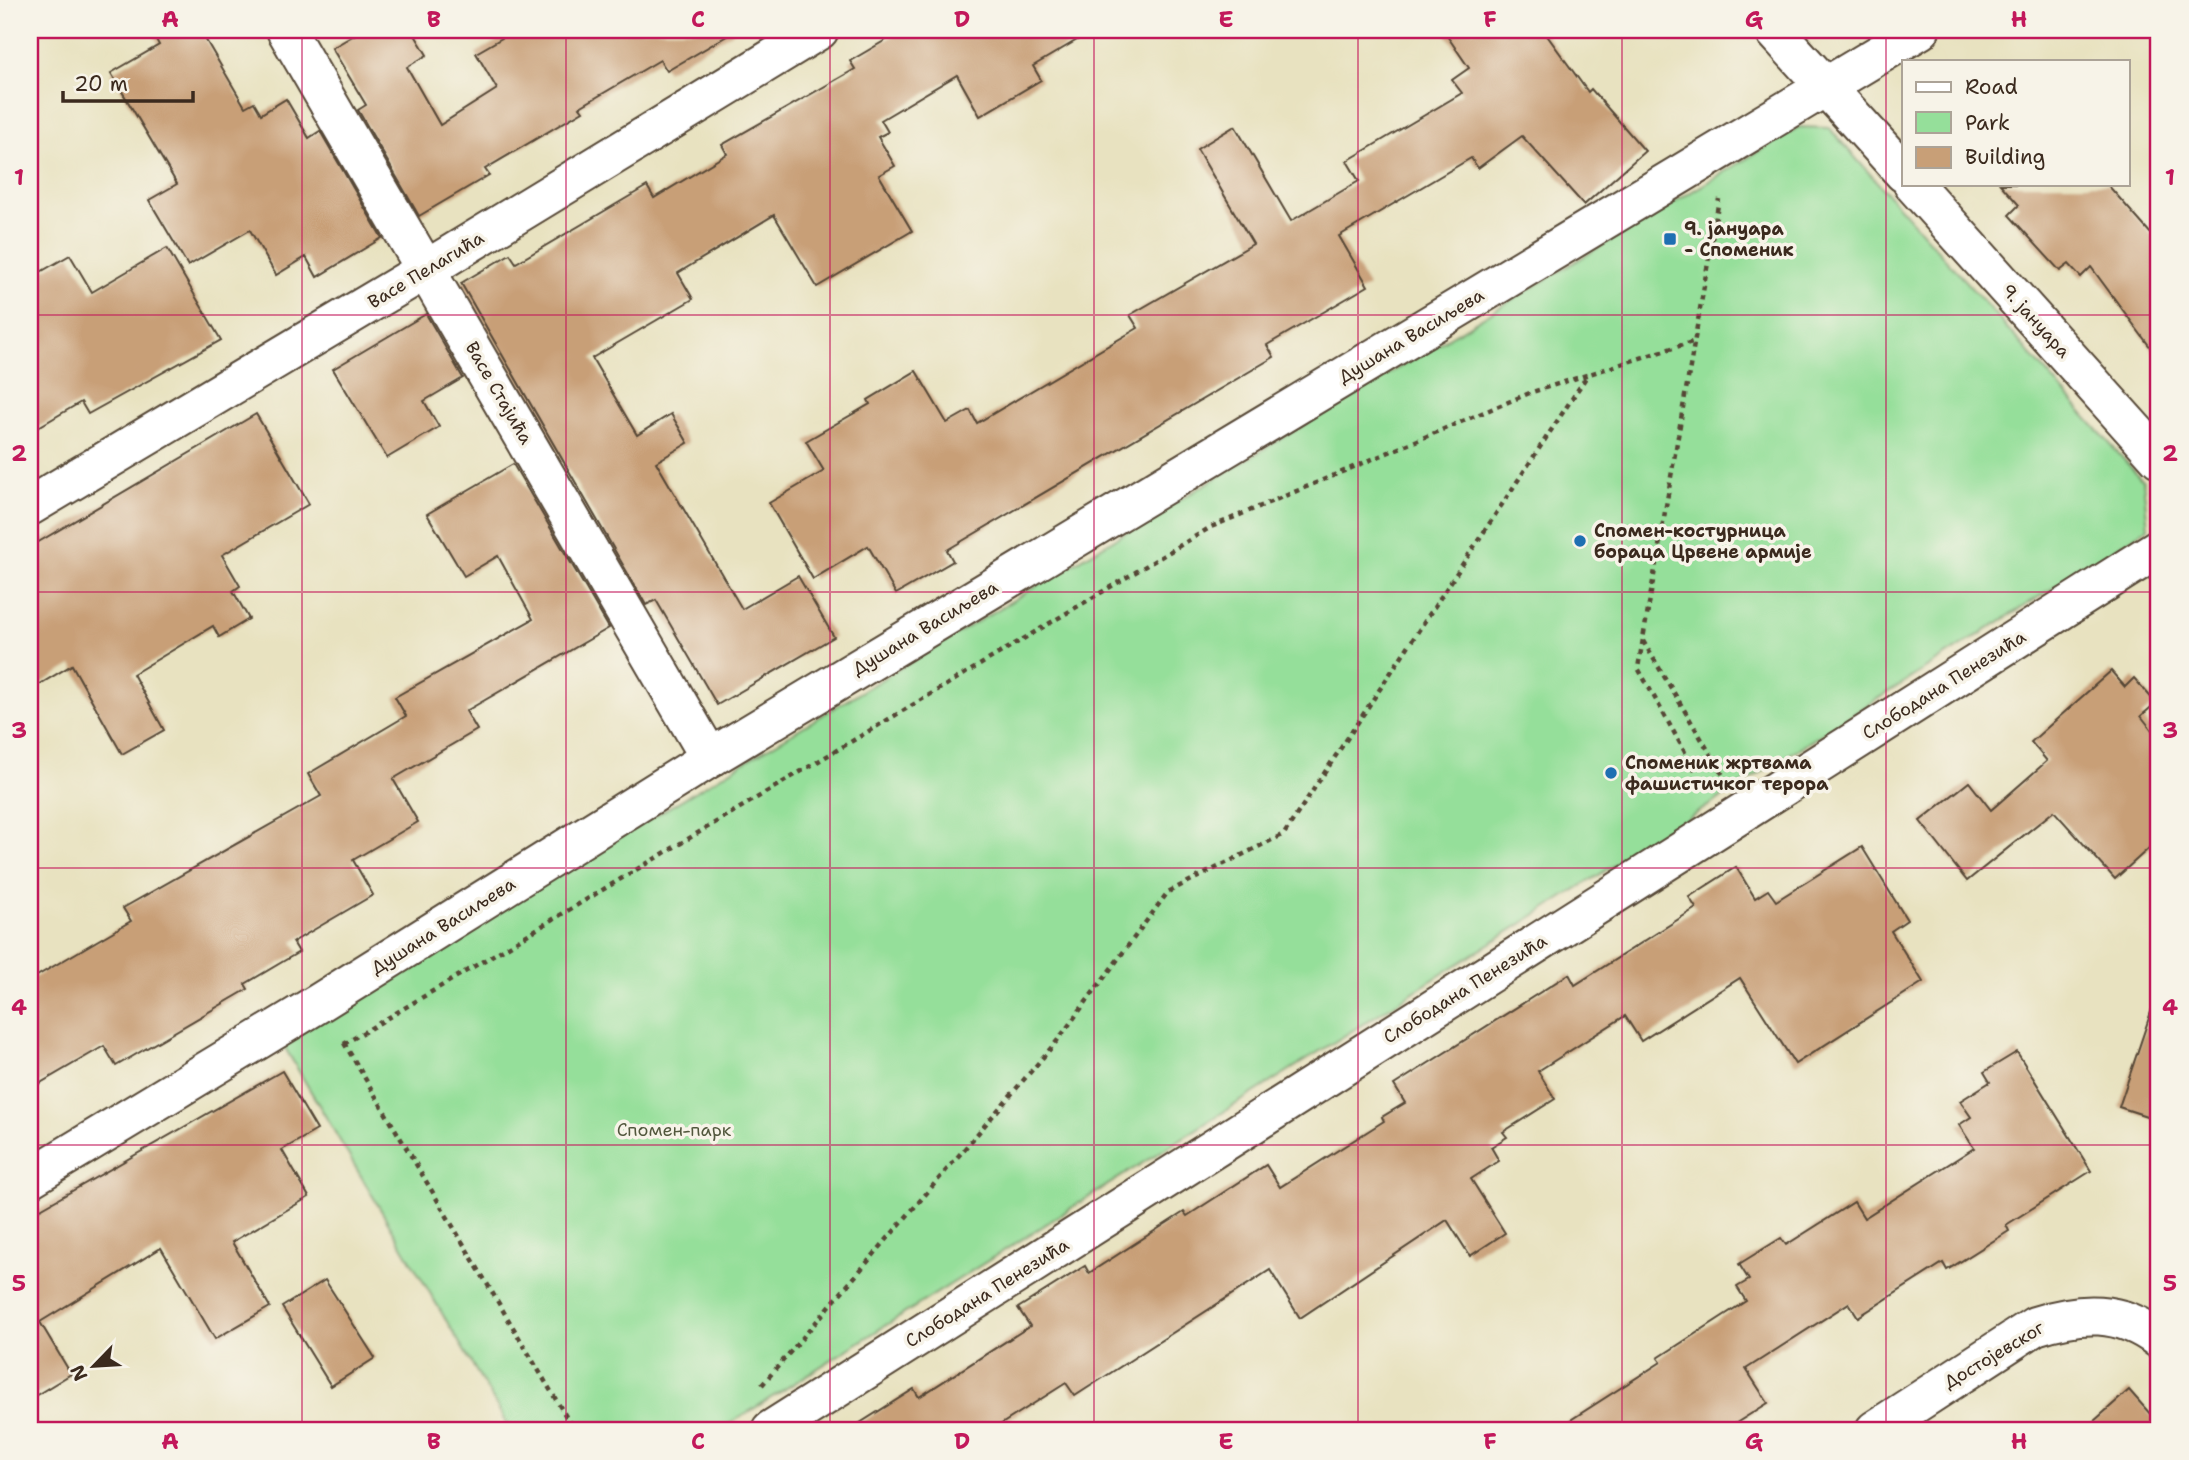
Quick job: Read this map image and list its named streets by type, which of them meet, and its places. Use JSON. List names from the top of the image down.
{
  "streets": {
    "street": [
      "Васе Пелагића",
      "9. јануара",
      "Душана Васиљева",
      "Васе Стајића",
      "Слободана Пенезића",
      "Достојевског"
    ]
  },
  "crossings": [
    ["Васе Пелагића", "Васе Стајића"],
    ["Душана Васиљева", "Васе Стајића"]
  ],
  "parks": ["Спомен-парк"],
  "places": {
    "transit": ["9. јануара - Споменик"],
    "other": ["Спомен-костурница бораца Црвене армије", "Споменик жртвама фашистичког терора"]
  },
  "legend": ["Road", "Park", "Building"],
  "scale_bar": "20 m",
  "north": "bottom left",
  "grid": {
    "columns": [
      "A",
      "B",
      "C",
      "D",
      "E",
      "F",
      "G",
      "H"
    ],
    "rows": [
      "1",
      "2",
      "3",
      "4",
      "5"
    ]
  }
}
